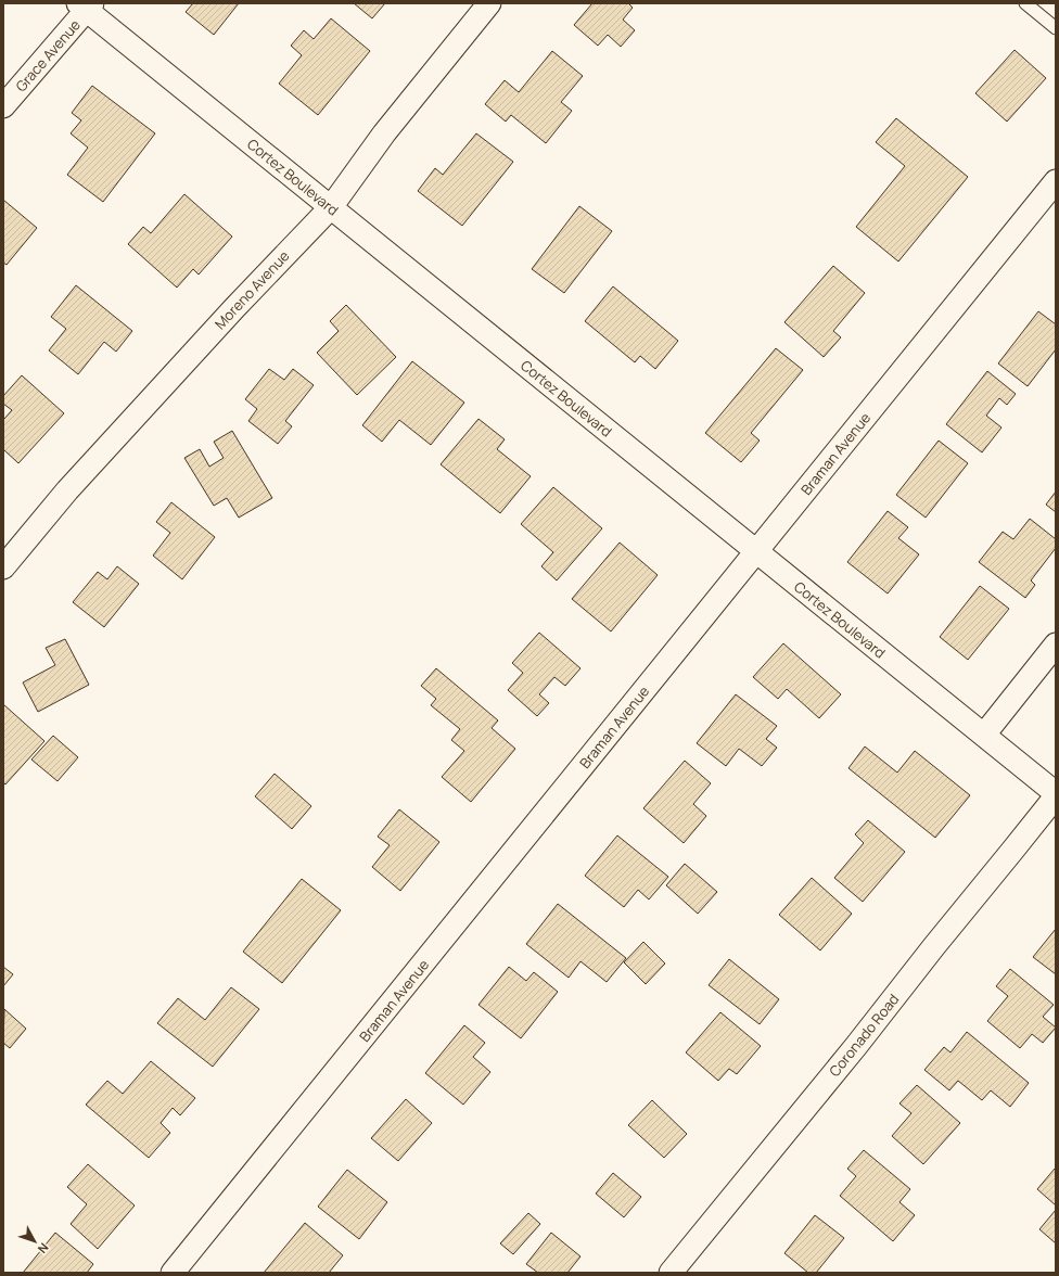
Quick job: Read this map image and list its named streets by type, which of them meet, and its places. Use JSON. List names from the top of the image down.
{
  "streets": {
    "street": [
      "Grace Avenue",
      "Cortez Boulevard",
      "Moreno Avenue",
      "Braman Avenue",
      "Coronado Road"
    ]
  },
  "crossings": [
    ["Grace Avenue", "Cortez Boulevard"],
    ["Cortez Boulevard", "Moreno Avenue"],
    ["Cortez Boulevard", "Braman Avenue"]
  ],
  "north": "bottom right"
}
